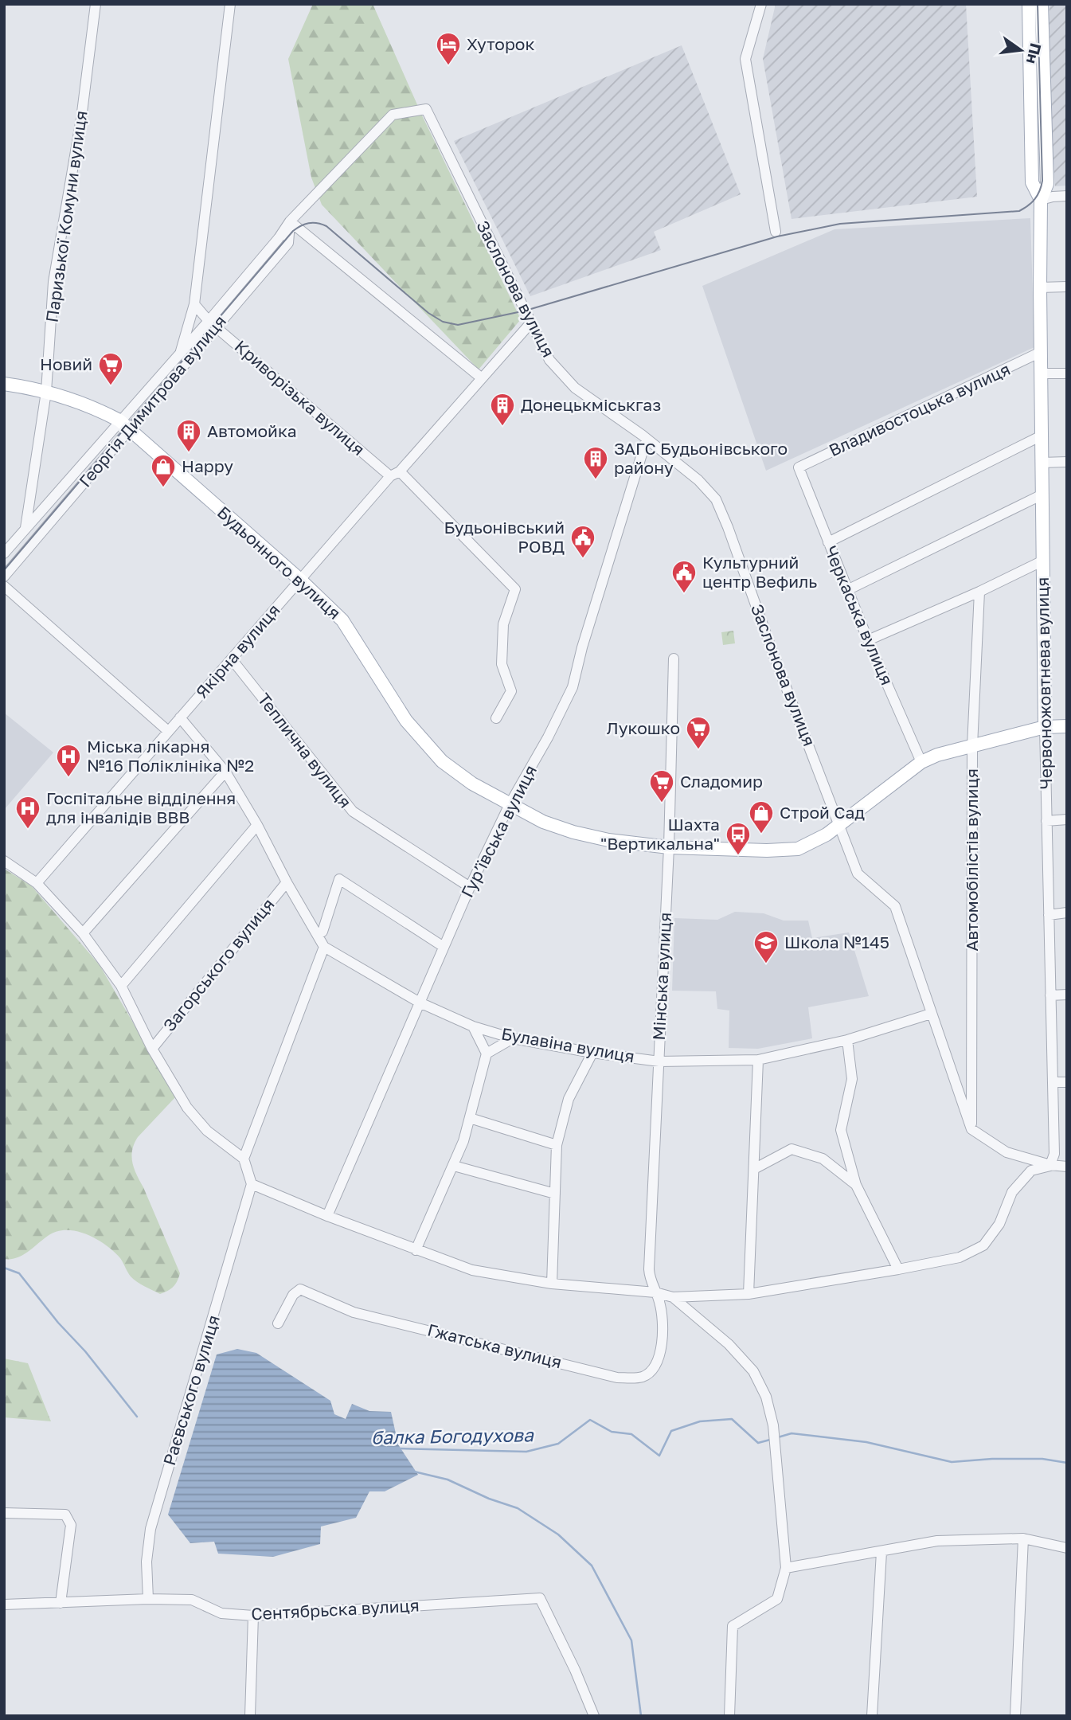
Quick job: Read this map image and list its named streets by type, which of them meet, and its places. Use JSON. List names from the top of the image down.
{
  "streets": {
    "main road": ["Будьонного вулиця", "Червоножовтнева вулиця"],
    "street": [
      "Паризької Комуни вулиця",
      "Заслонова вулиця",
      "Криворізька вулиця",
      "Георгія Димитрова вулиця",
      "Владивостоцька вулиця",
      "Черкаська вулиця",
      "Якірна вулиця",
      "Теплична вулиця",
      "Гур’ївська вулиця",
      "Автомобілістів вулиця",
      "Загорського вулиця",
      "Мінська вулиця",
      "Булавіна вулиця",
      "Гжатська вулиця",
      "Раєвського вулиця",
      "Сентябрьска вулиця"
    ]
  },
  "crossings": [
    ["Паризької Комуни вулиця", "Георгія Димитрова вулиця"],
    ["Паризької Комуни вулиця", "Будьонного вулиця"],
    ["Заслонова вулиця", "Георгія Димитрова вулиця"],
    ["Заслонова вулиця", "Будьонного вулиця"],
    ["Заслонова вулиця", "Якірна вулиця"],
    ["Заслонова вулиця", "Гур’ївська вулиця"],
    ["Заслонова вулиця", "Автомобілістів вулиця"],
    ["Заслонова вулиця", "Булавіна вулиця"],
    ["Криворізька вулиця", "Георгія Димитрова вулиця"],
    ["Криворізька вулиця", "Якірна вулиця"],
    ["Георгія Димитрова вулиця", "Будьонного вулиця"],
    ["Владивостоцька вулиця", "Черкаська вулиця"],
    ["Владивостоцька вулиця", "Червоножовтнева вулиця"],
    ["Будьонного вулиця", "Черкаська вулиця"],
    ["Будьонного вулиця", "Якірна вулиця"],
    ["Будьонного вулиця", "Червоножовтнева вулиця"],
    ["Будьонного вулиця", "Гур’ївська вулиця"],
    ["Будьонного вулиця", "Автомобілістів вулиця"],
    ["Будьонного вулиця", "Мінська вулиця"],
    ["Якірна вулиця", "Теплична вулиця"],
    ["Теплична вулиця", "Гур’ївська вулиця"],
    ["Гур’ївська вулиця", "Булавіна вулиця"],
    ["Мінська вулиця", "Булавіна вулиця"],
    ["Мінська вулиця", "Гжатська вулиця"],
    ["Раєвського вулиця", "Сентябрьска вулиця"]
  ],
  "water": ["балка Богодухова"],
  "places": {
    "hotel": ["Хуторок"],
    "supermarket": ["Новий", "Лукошко", "Сладомир"],
    "building": ["Донецькміськгаз", "Автомойка", "ЗАГС Будьонівського району"],
    "shop": ["Happy", "Строй Сад"],
    "public building": ["Будьонівський РОВД", "Культурний центр Вефиль"],
    "hospital": ["Міська лікарня №16 Поліклініка №2", "Госпітальне відділення для інвалідів ВВВ"],
    "bus stop": ["Шахта \"Вертикальна\""],
    "school or university": ["Школа №145"]
  },
  "north": "right"
}
